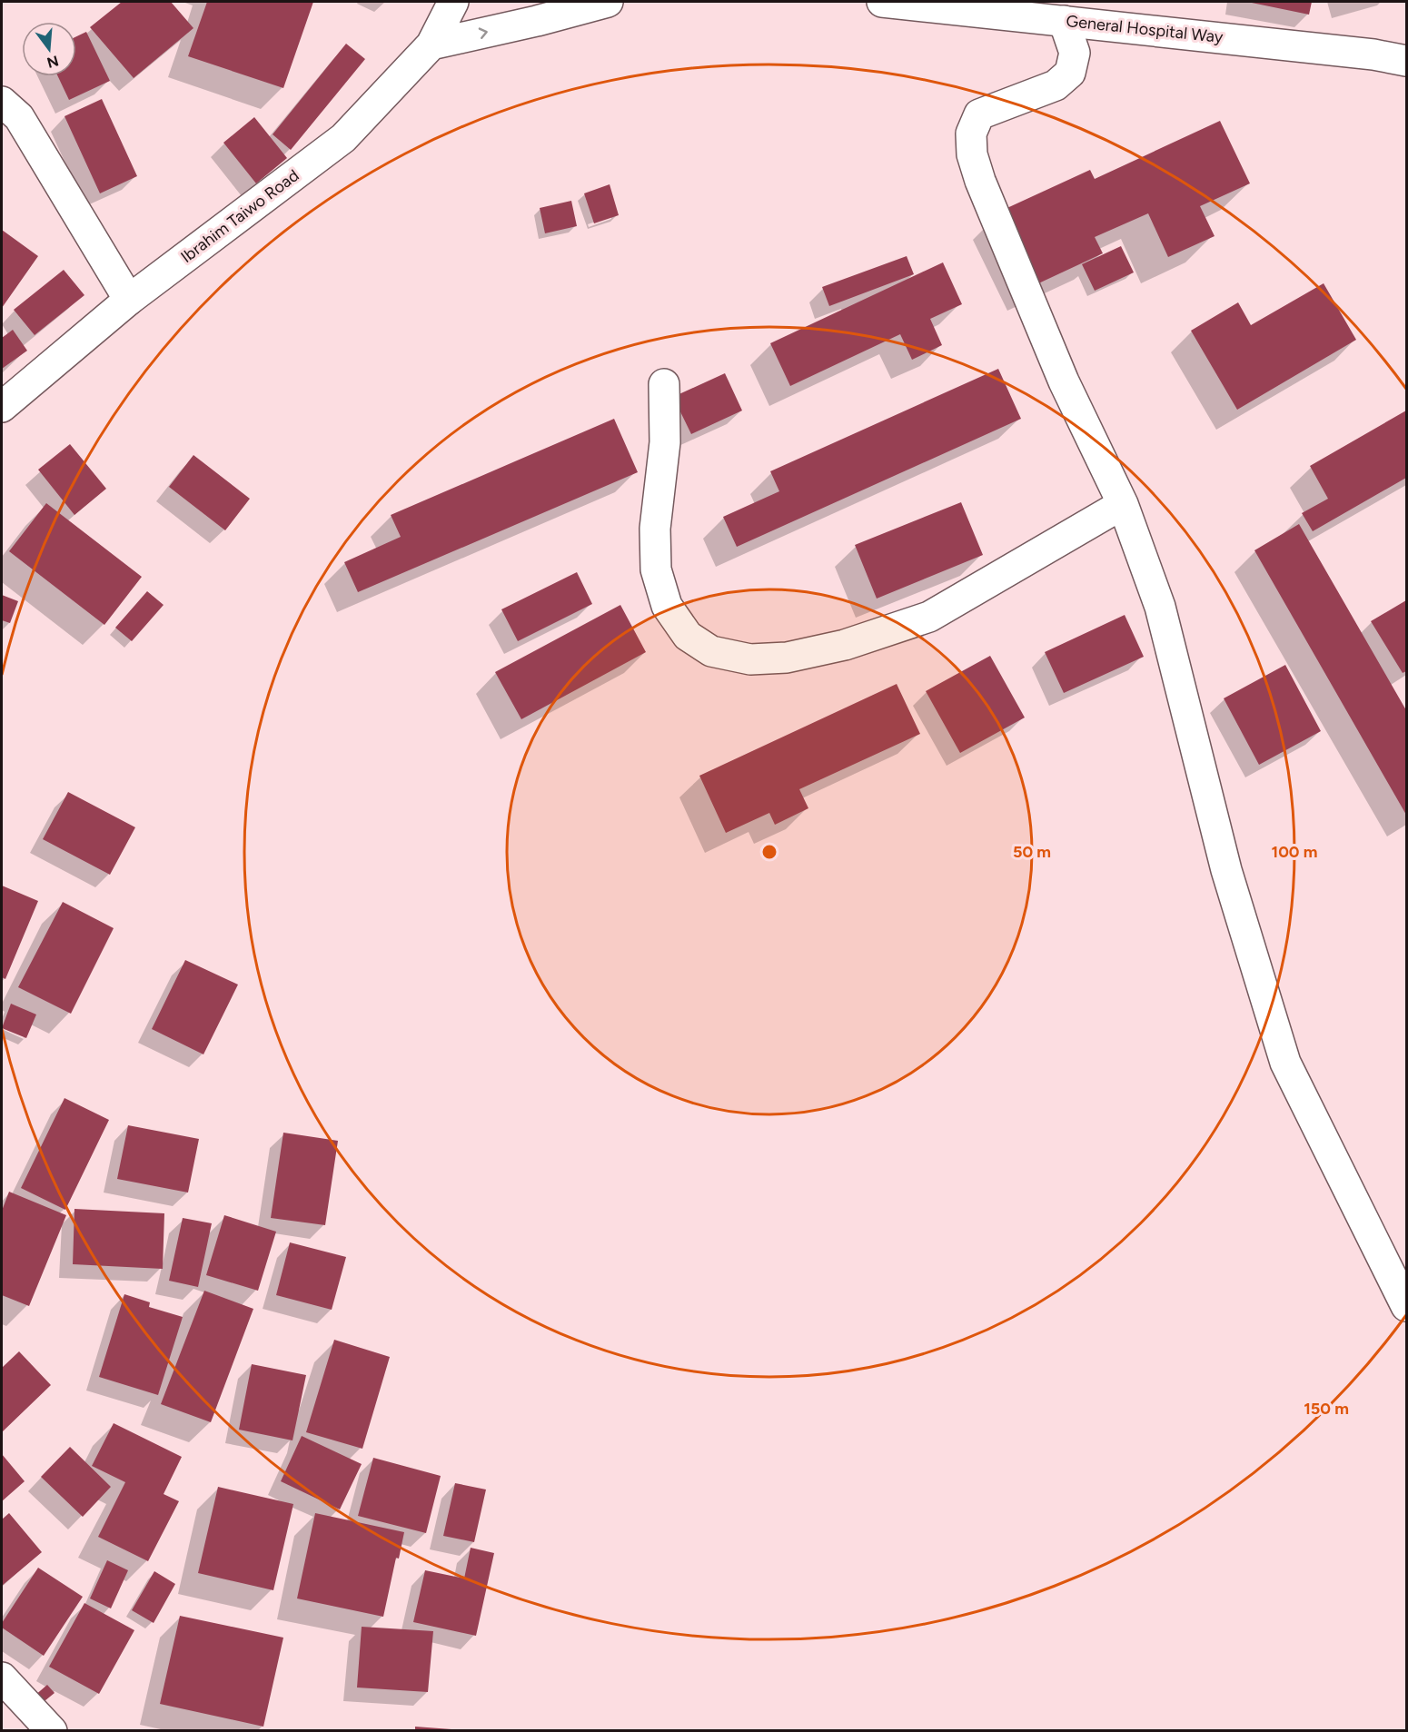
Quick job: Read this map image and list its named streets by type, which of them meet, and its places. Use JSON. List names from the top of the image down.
{
  "streets": {
    "street": ["General Hospital Way", "Ibrahim Taiwo Road"]
  },
  "north": "bottom",
  "rings": ["50 m", "100 m", "150 m"]
}
